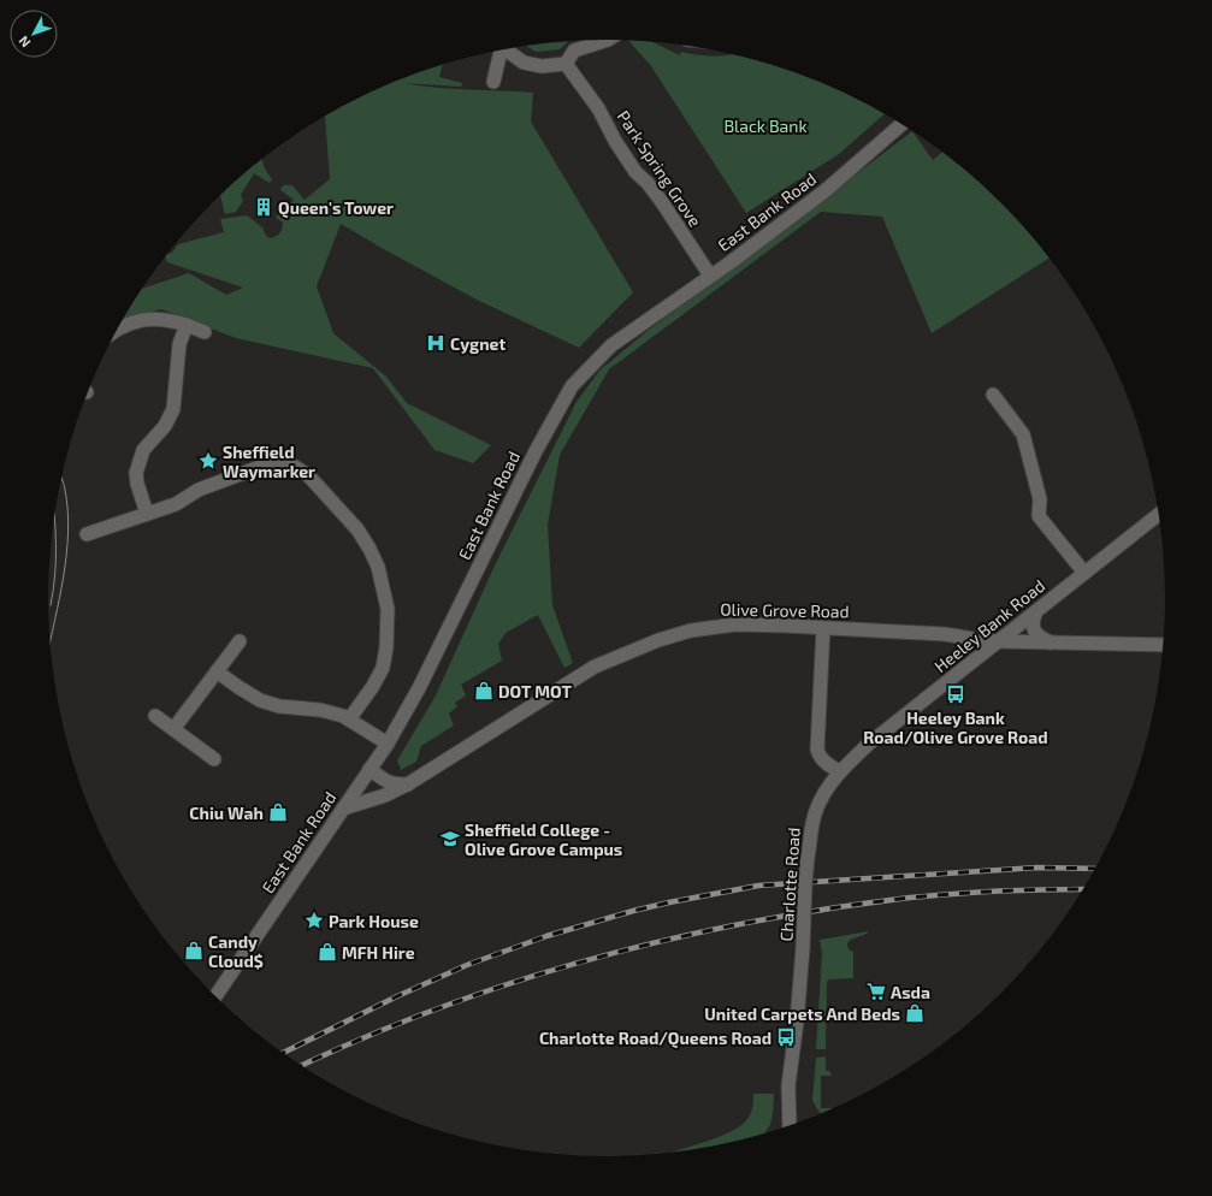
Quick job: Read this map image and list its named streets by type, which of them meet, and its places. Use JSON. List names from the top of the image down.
{
  "streets": {
    "street": [
      "Park Spring Grove",
      "East Bank Road",
      "Olive Grove Road",
      "Heeley Bank Road",
      "Charlotte Road"
    ]
  },
  "crossings": [
    ["Park Spring Grove", "East Bank Road"],
    ["East Bank Road", "Olive Grove Road"],
    ["Olive Grove Road", "Heeley Bank Road"],
    ["Heeley Bank Road", "Charlotte Road"]
  ],
  "parks": ["Black Bank"],
  "places": {
    "building": ["Queen's Tower"],
    "hospital": ["Cygnet"],
    "place": ["Sheffield Waymarker", "Park House"],
    "shop": [
      "DOT MOT",
      "Chiu Wah",
      "Candy Cloud$",
      "MFH Hire",
      "United Carpets And Beds"
    ],
    "bus stop": ["Heeley Bank Road/Olive Grove Road", "Charlotte Road/Queens Road"],
    "school or university": ["Sheffield College - Olive Grove Campus"],
    "supermarket": ["Asda"]
  },
  "north": "bottom left"
}
